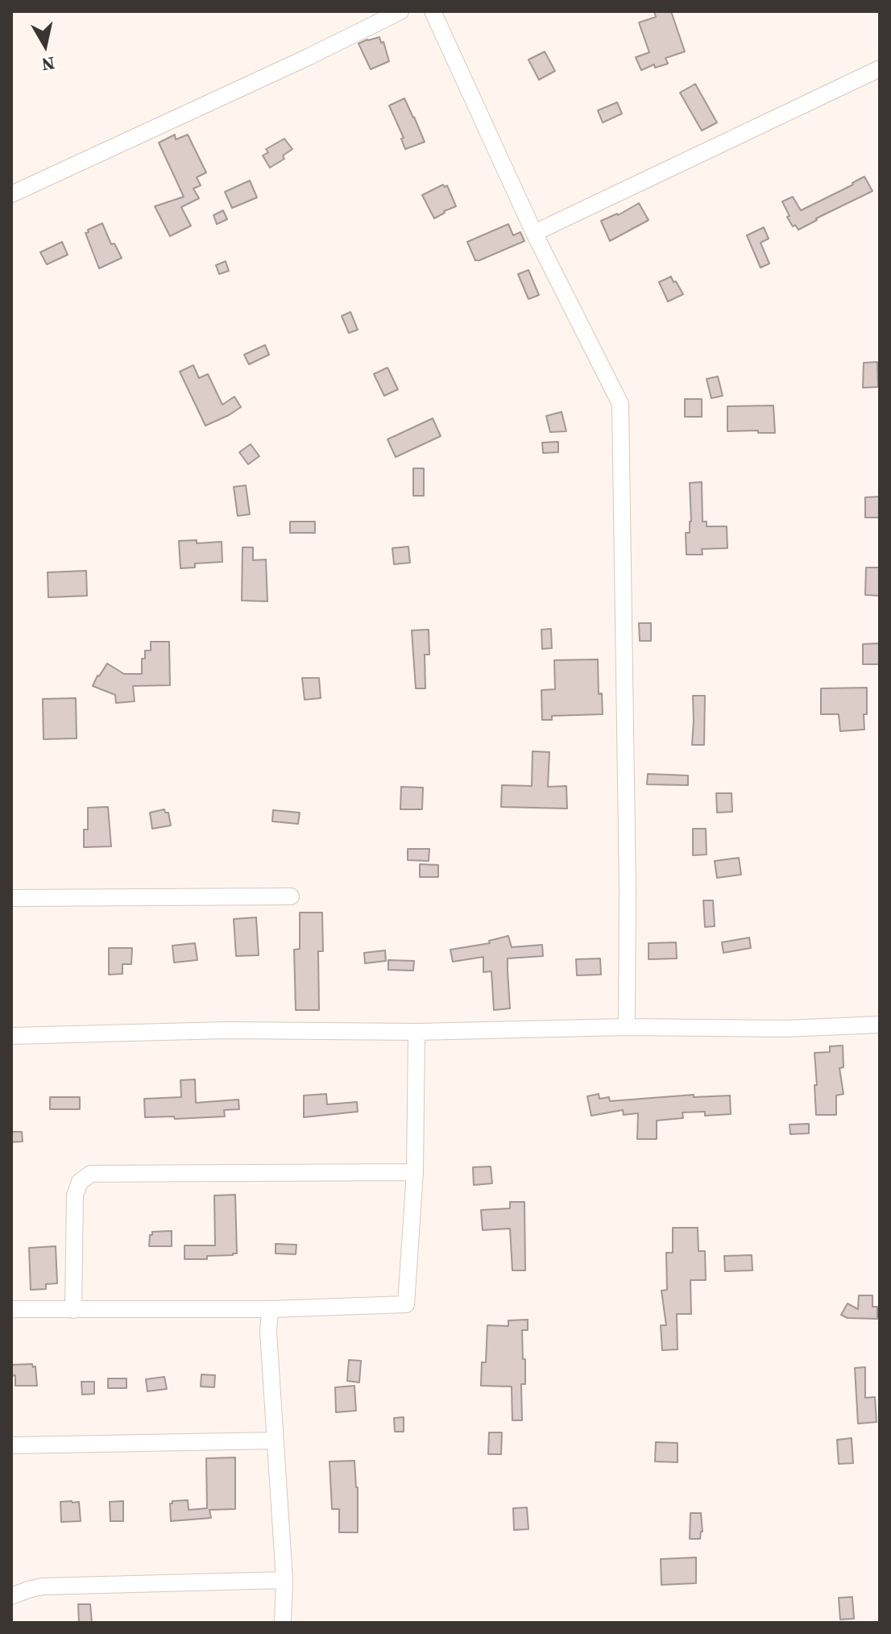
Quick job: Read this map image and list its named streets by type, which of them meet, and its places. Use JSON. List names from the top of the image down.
{
  "north": "bottom"
}
